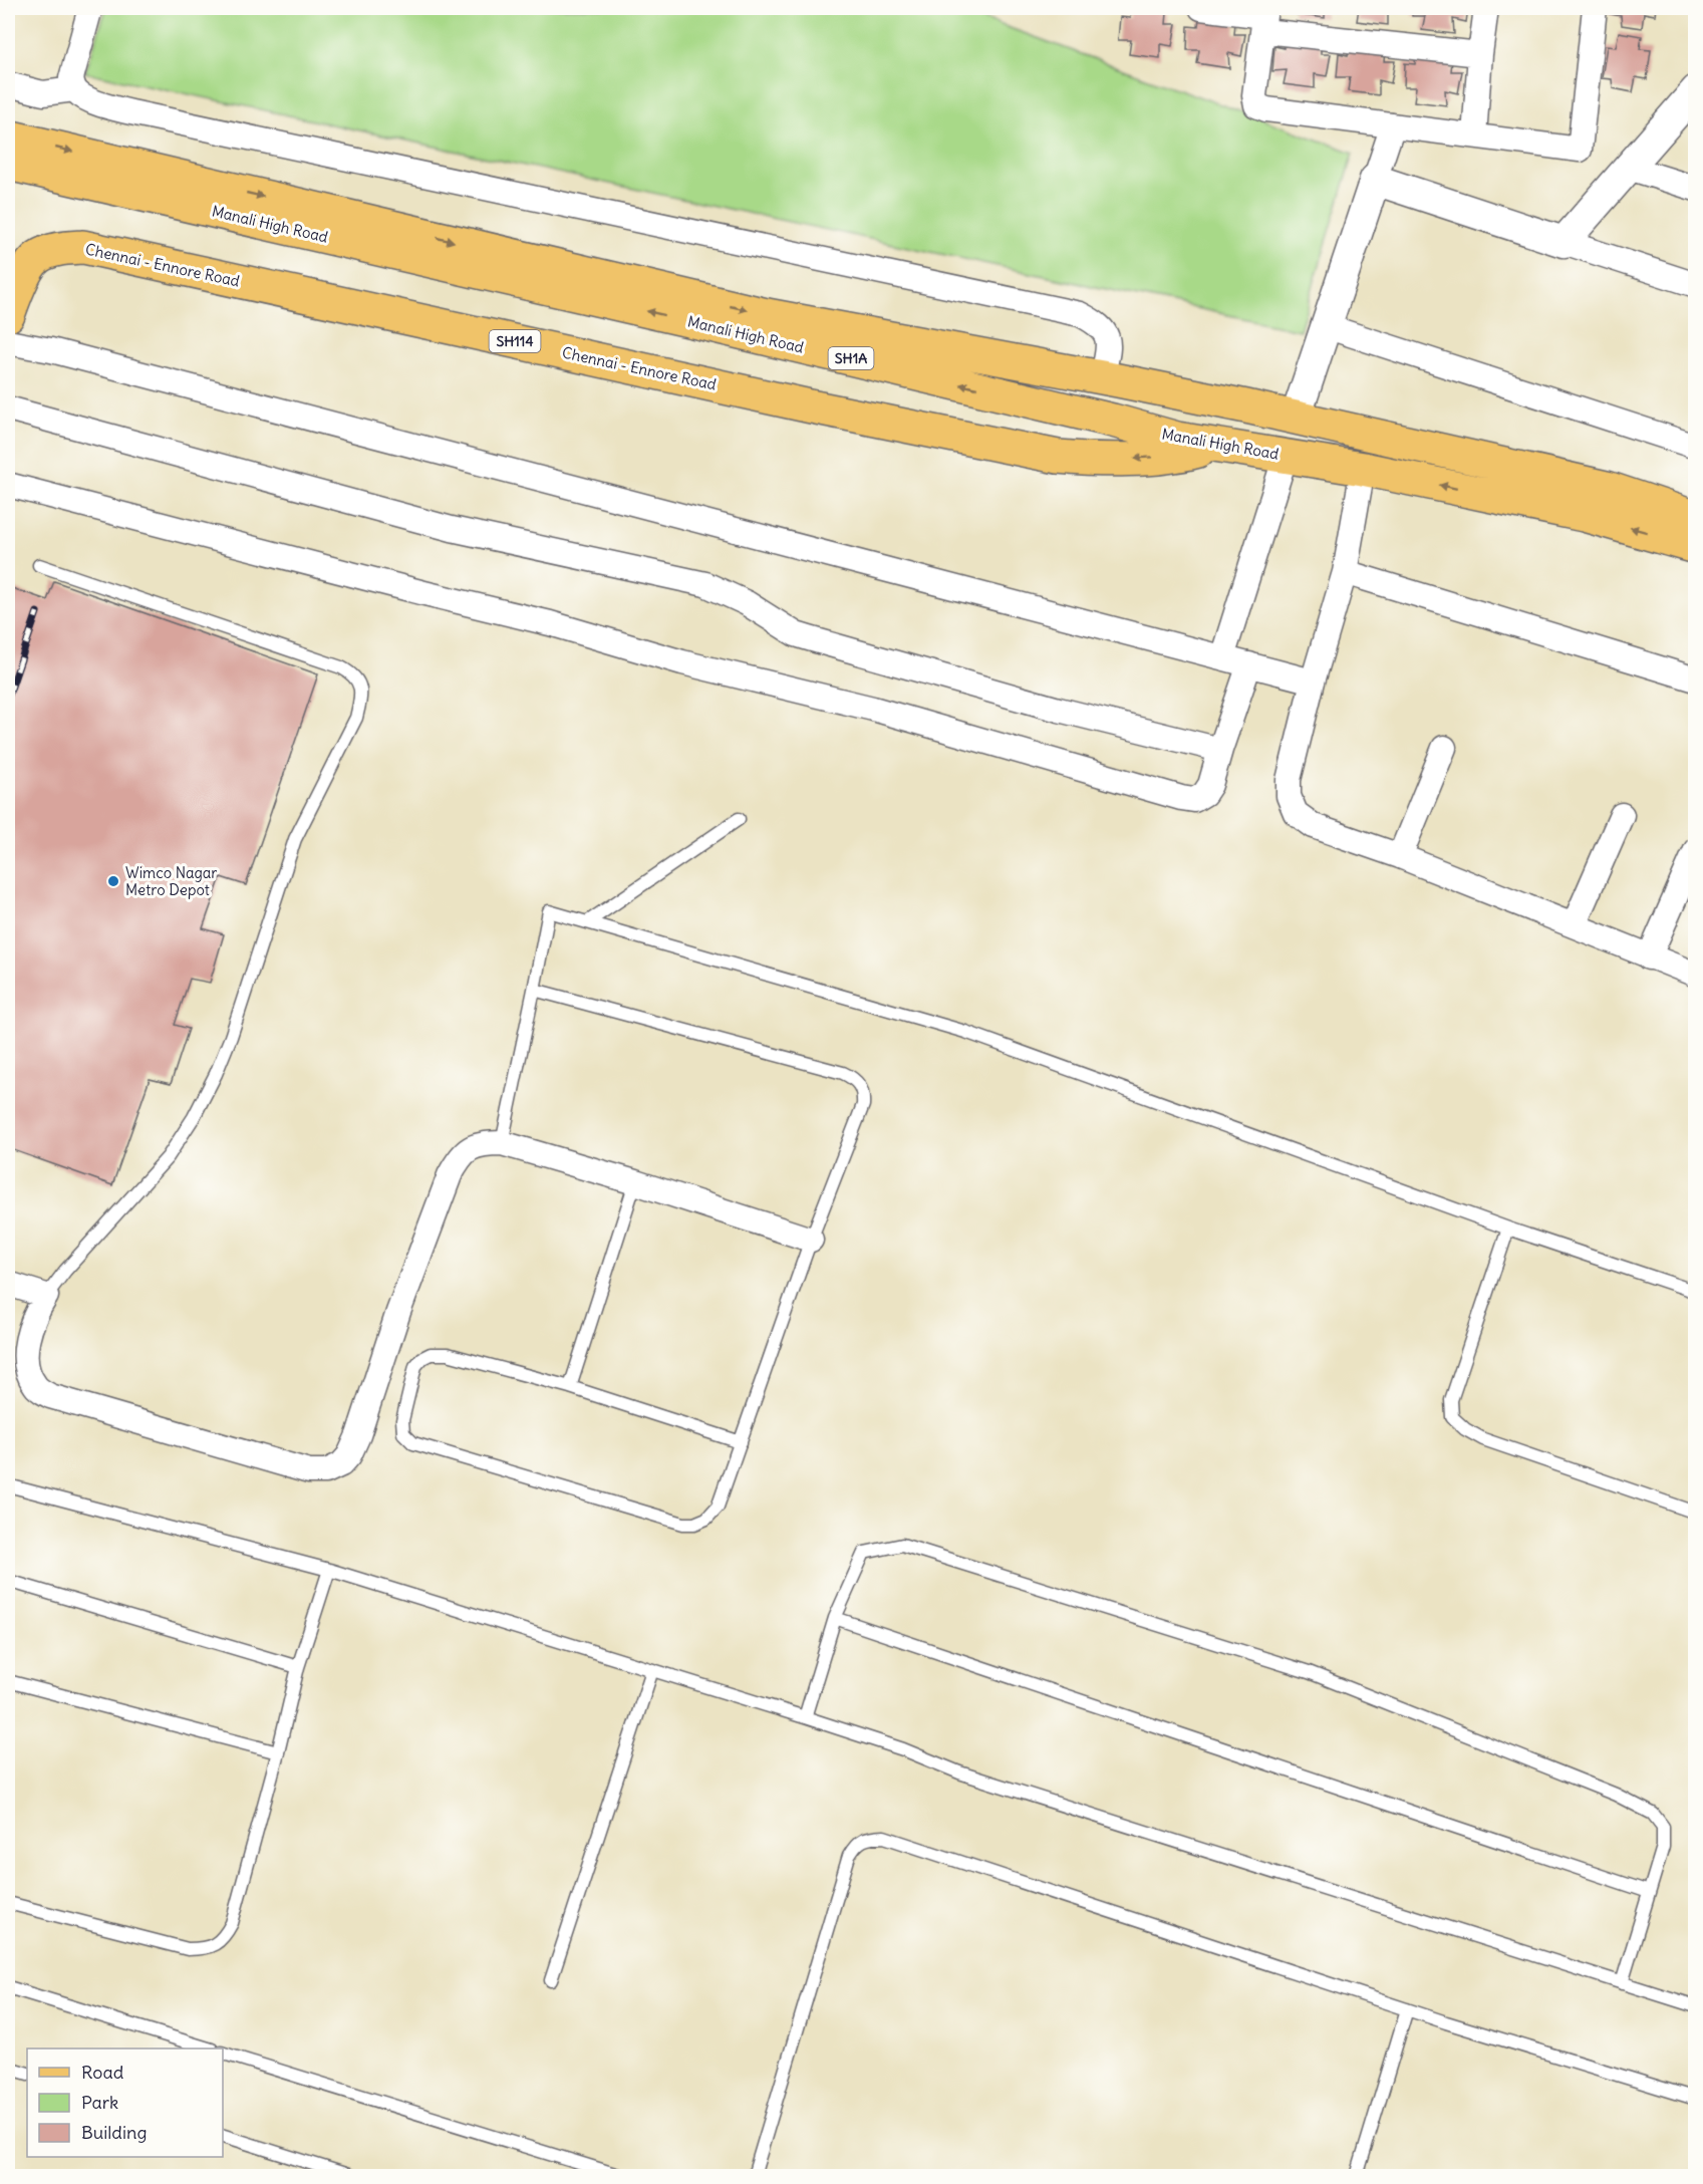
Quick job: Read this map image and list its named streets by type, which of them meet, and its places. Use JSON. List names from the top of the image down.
{
  "streets": {
    "main road": [
      "Manali High Road",
      "Chennai - Ennore Road",
      "SH114",
      "SH1A"
    ]
  },
  "crossings": [
    ["Manali High Road", "Chennai - Ennore Road"]
  ],
  "places": ["Wimco Nagar Metro Depot"],
  "legend": ["Road", "Park", "Building"]
}
